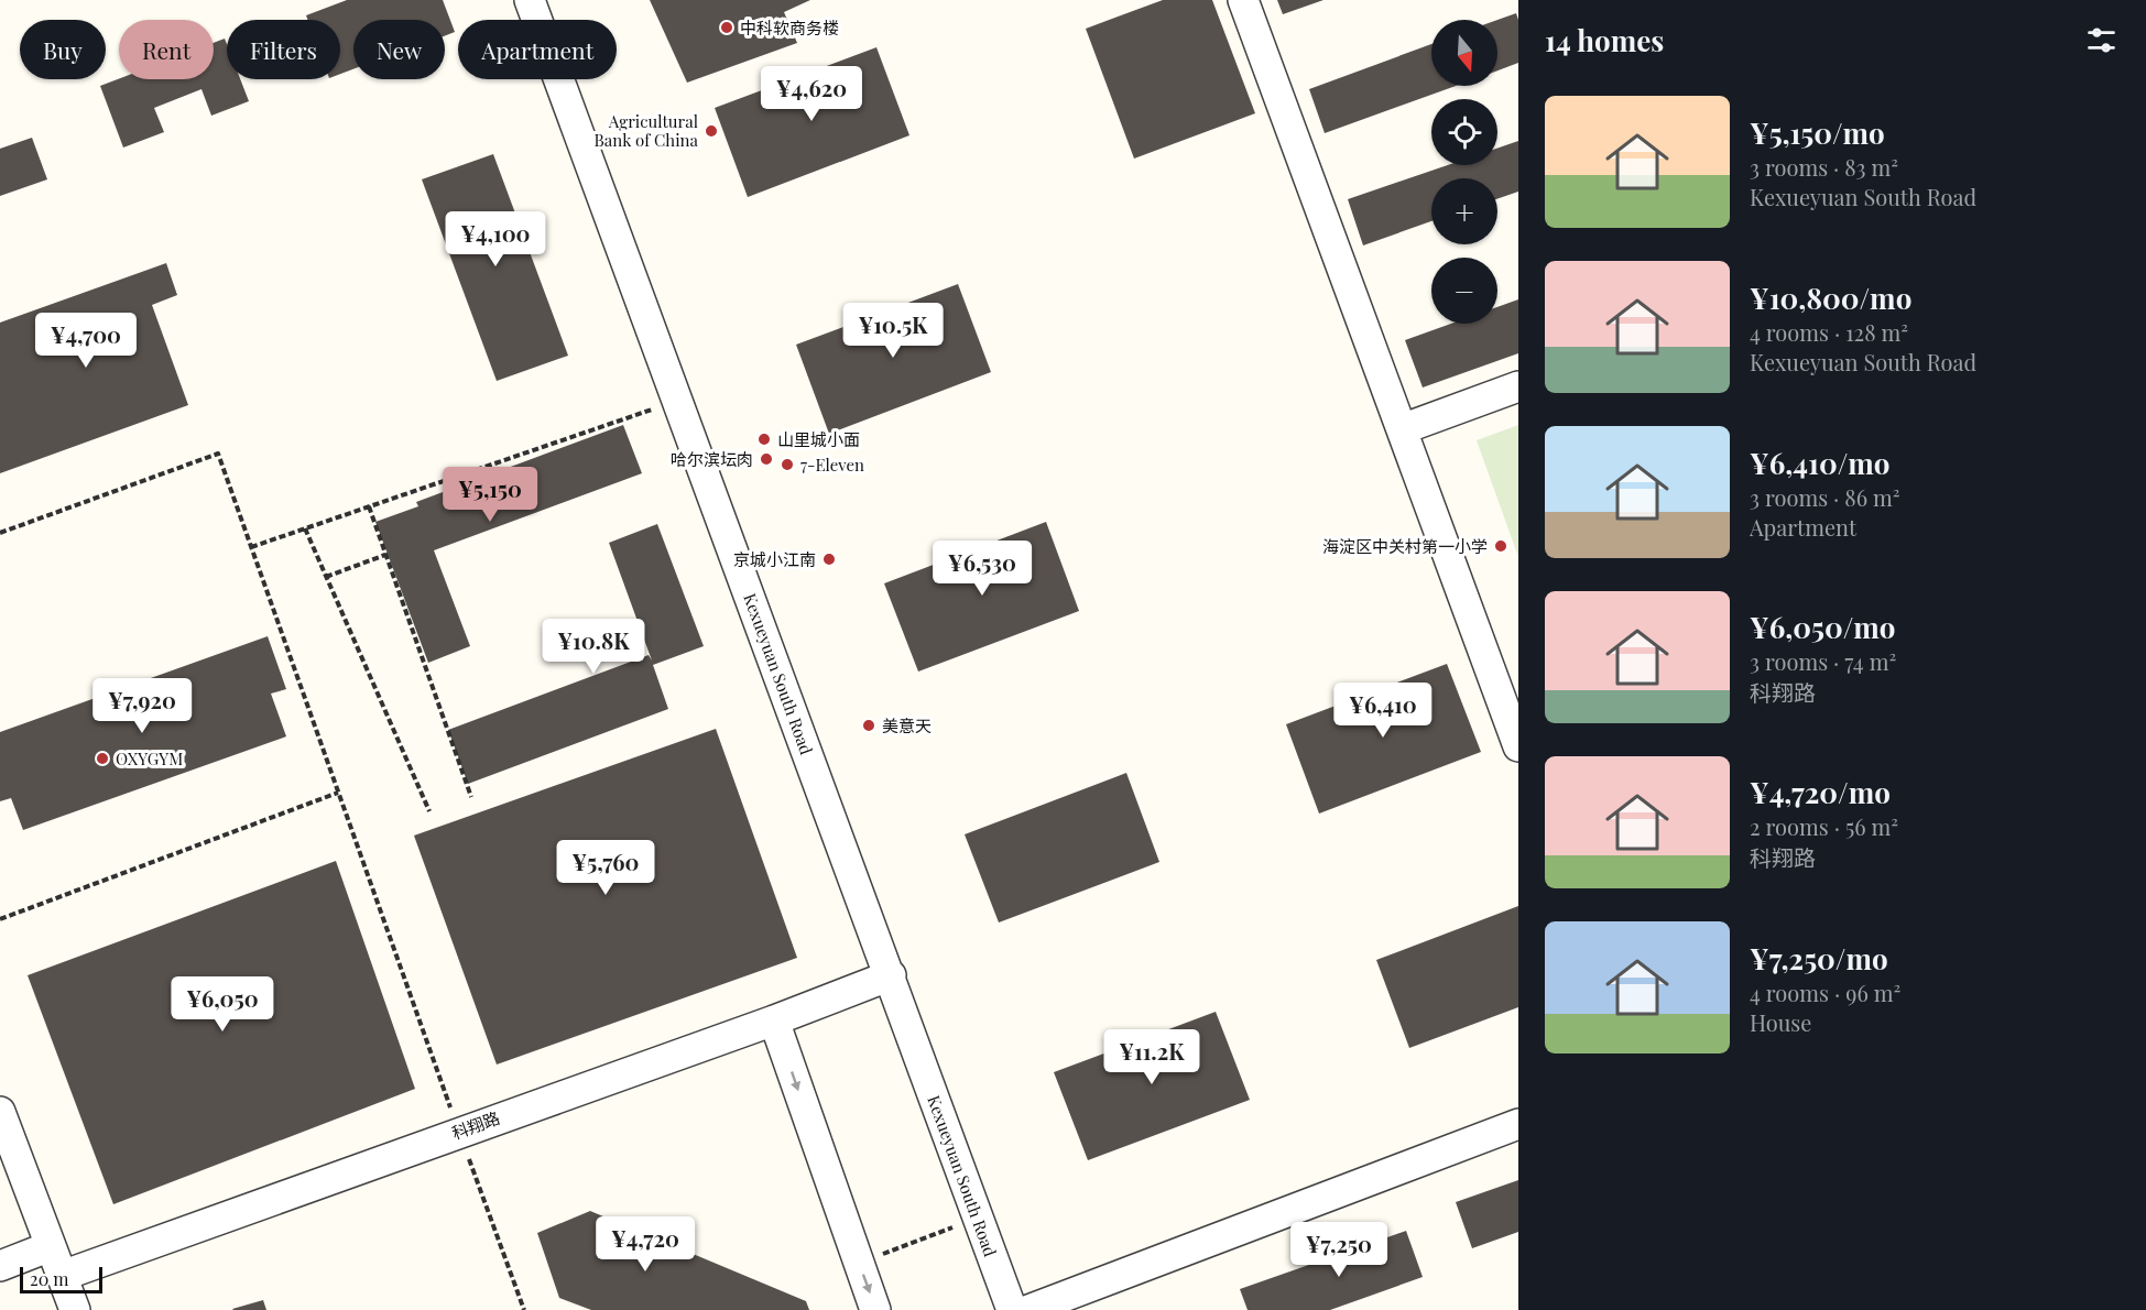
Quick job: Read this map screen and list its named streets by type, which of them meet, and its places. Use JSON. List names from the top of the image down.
{
  "streets": {
    "street": ["Kexueyuan South Road", "科翔路"]
  },
  "crossings": [
    ["Kexueyuan South Road", "科翔路"]
  ],
  "places": [
    "中科软商务楼",
    "Agricultural Bank of China",
    "山里城小面",
    "哈尔滨坛肉",
    "7-Eleven",
    "海淀区中关村第一小学",
    "京城小江南",
    "美意天",
    "OXYGYM"
  ],
  "scale_bar": "20 m",
  "north": "bottom",
  "page": {
    "heading": "14 homes",
    "map_buttons": ["+", "−"],
    "chip": [
      "Buy",
      "Rent",
      "Filters",
      "New",
      "Apartment"
    ],
    "price": [
      "¥4,620",
      "¥4,100",
      "¥10.5K",
      "¥4,700",
      "¥5,150",
      "¥6,530",
      "¥10.8K",
      "¥7,920",
      "¥6,410",
      "¥5,760",
      "¥6,050",
      "¥11.2K",
      "¥4,720",
      "¥7,250"
    ],
    "list": [
      {
        "name": "¥5,150/mo",
        "note": "3 rooms · 83 m² · Kexueyuan South Road"
      },
      {
        "name": "¥10,800/mo",
        "note": "4 rooms · 128 m² · Kexueyuan South Road"
      },
      {
        "name": "¥6,410/mo",
        "note": "3 rooms · 86 m² · Apartment"
      },
      {
        "name": "¥6,050/mo",
        "note": "3 rooms · 74 m² · 科翔路"
      },
      {
        "name": "¥4,720/mo",
        "note": "2 rooms · 56 m² · 科翔路"
      },
      {
        "name": "¥7,250/mo",
        "note": "4 rooms · 96 m² · House"
      }
    ],
    "scale": "20 m"
  }
}
